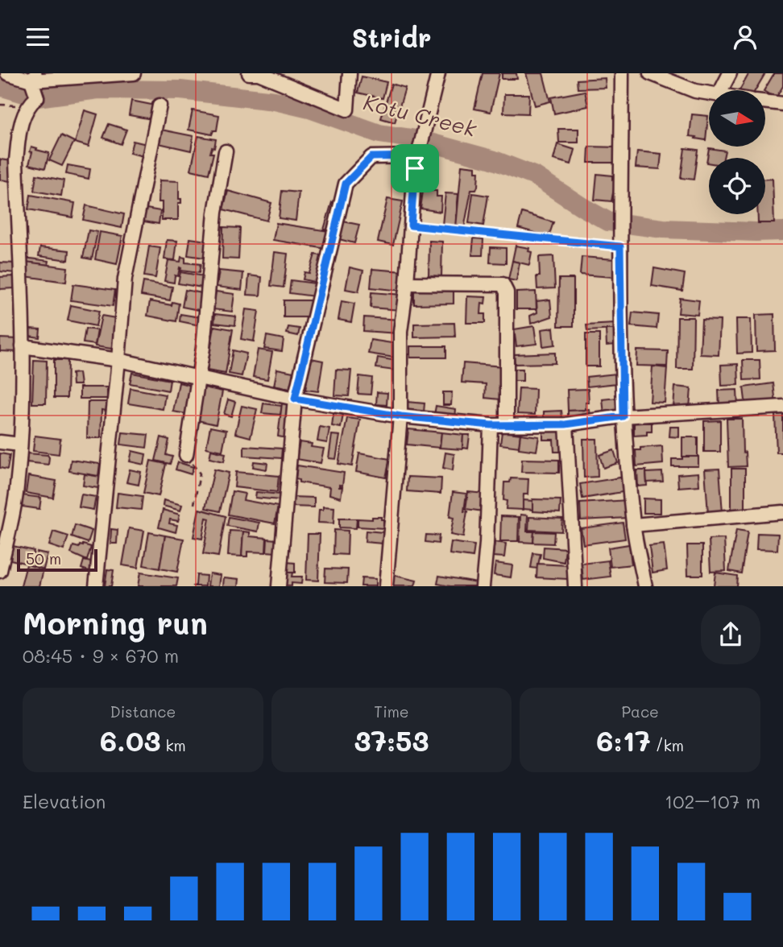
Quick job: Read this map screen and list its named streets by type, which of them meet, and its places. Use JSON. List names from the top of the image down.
{
  "water": ["Kotu Creek"],
  "scale_bar": "50 m",
  "north": "right",
  "page": {
    "header": "Stridr",
    "scale": "50 m",
    "heading": ["Morning run", "08:45 · 9 × 670 m"],
    "stats": [
      ["Distance", "6.03 km"],
      ["Time", "37:53"],
      ["Pace", "6:17 /km"]
    ],
    "chart": ["Elevation", "102–107 m"]
  }
}
